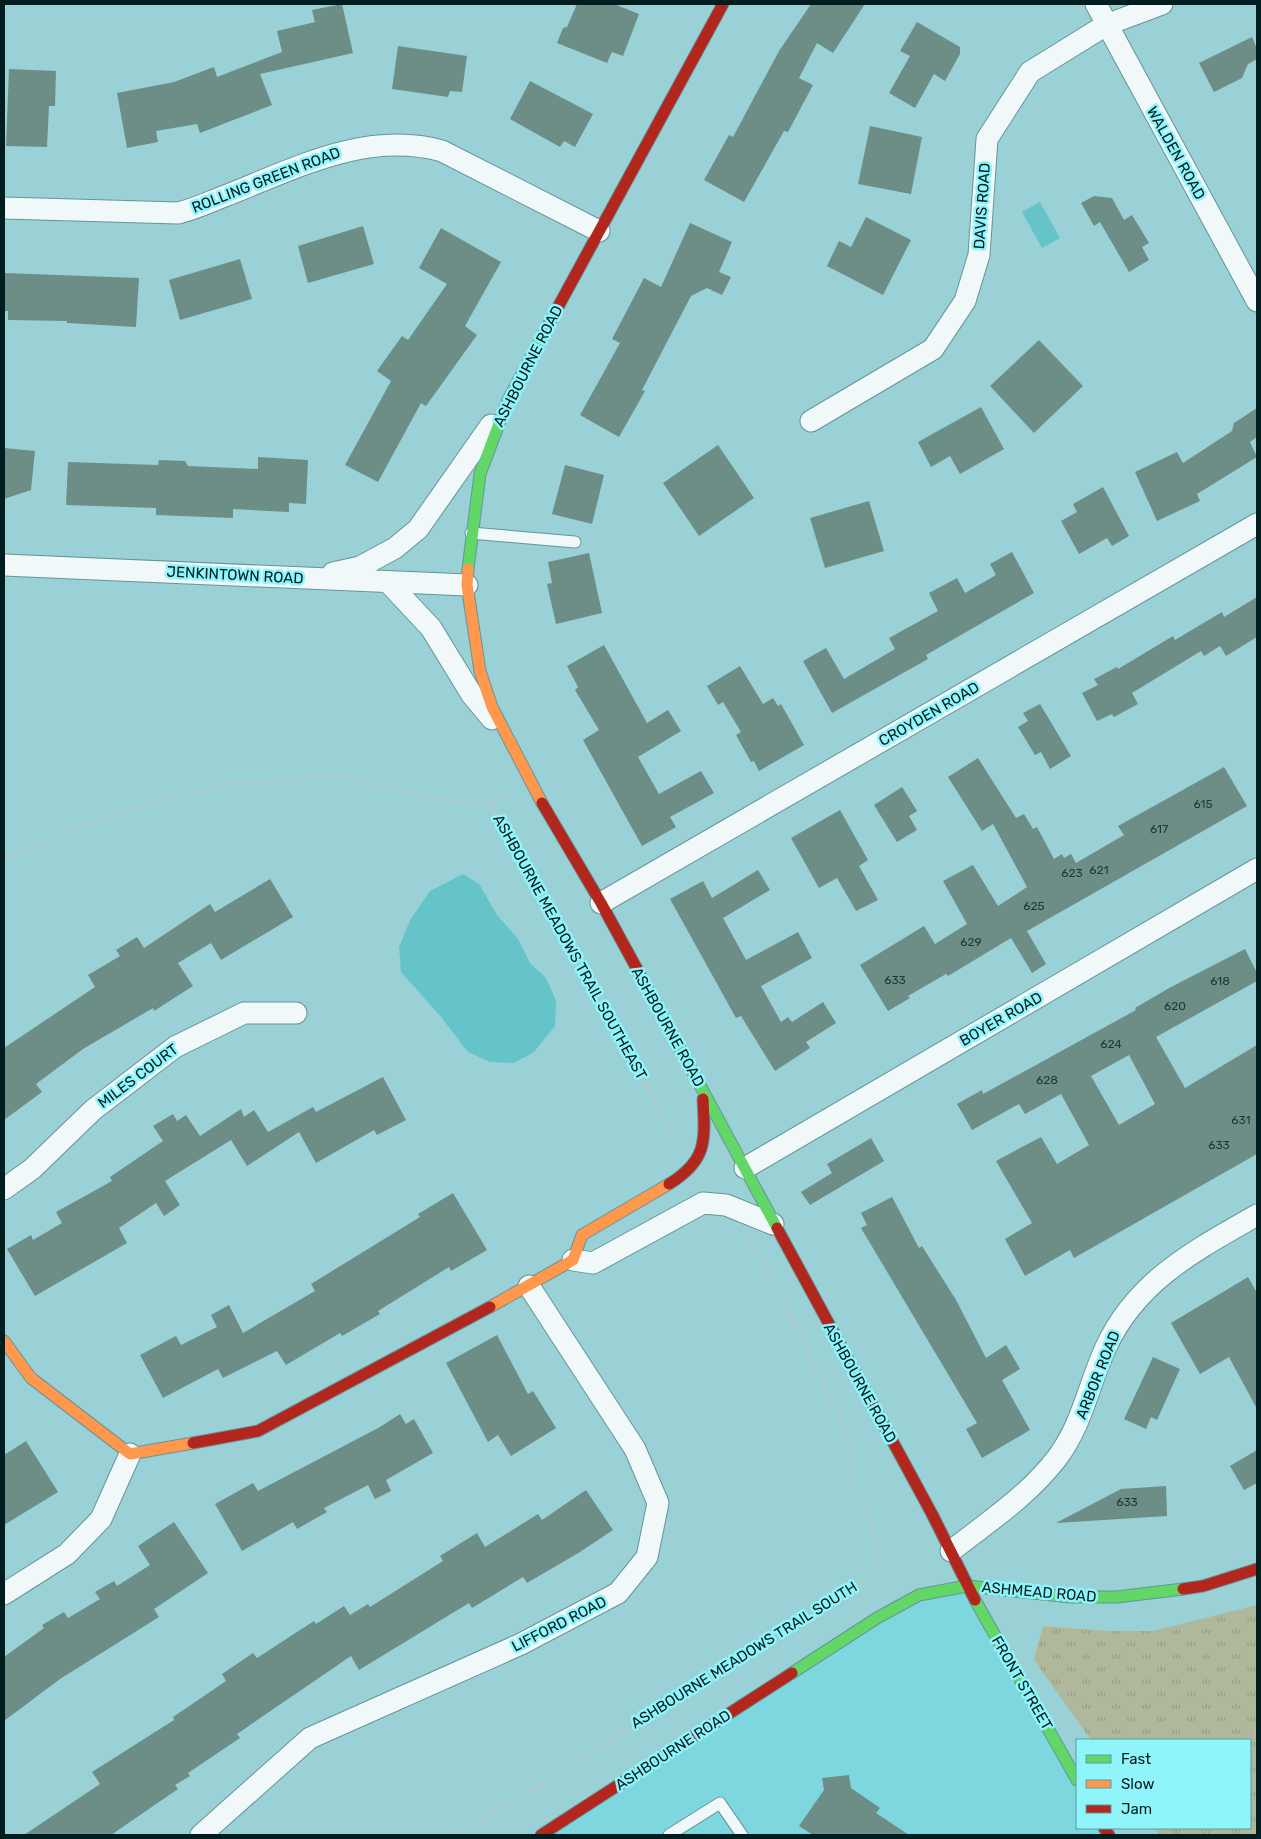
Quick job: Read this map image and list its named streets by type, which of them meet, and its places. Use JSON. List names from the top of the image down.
{
  "streets": {
    "street": [
      "WALDEN ROAD",
      "ROLLING GREEN ROAD",
      "DAVIS ROAD",
      "ASHBOURNE ROAD",
      "JENKINTOWN ROAD",
      "CROYDEN ROAD",
      "BOYER ROAD",
      "MILES COURT",
      "ARBOR ROAD",
      "ASHMEAD ROAD",
      "LIFFORD ROAD",
      "FRONT STREET"
    ],
    "path": ["ASHBOURNE MEADOWS TRAIL SOUTHEAST", "ASHBOURNE MEADOWS TRAIL SOUTH"]
  },
  "crossings": [
    ["WALDEN ROAD", "DAVIS ROAD"],
    ["ROLLING GREEN ROAD", "ASHBOURNE ROAD"],
    ["ASHBOURNE ROAD", "JENKINTOWN ROAD"],
    ["ASHBOURNE ROAD", "CROYDEN ROAD"],
    ["ASHBOURNE ROAD", "BOYER ROAD"],
    ["ASHBOURNE ROAD", "ARBOR ROAD"],
    ["ASHBOURNE ROAD", "ASHMEAD ROAD"],
    ["ASHBOURNE ROAD", "FRONT STREET"],
    ["ASHMEAD ROAD", "FRONT STREET"]
  ],
  "house_numbers": [
    "615",
    "617",
    "621",
    "623",
    "625",
    "629",
    "633",
    "618",
    "620",
    "624",
    "628",
    "631",
    "633",
    "633"
  ],
  "legend": ["Fast", "Slow", "Jam"]
}
